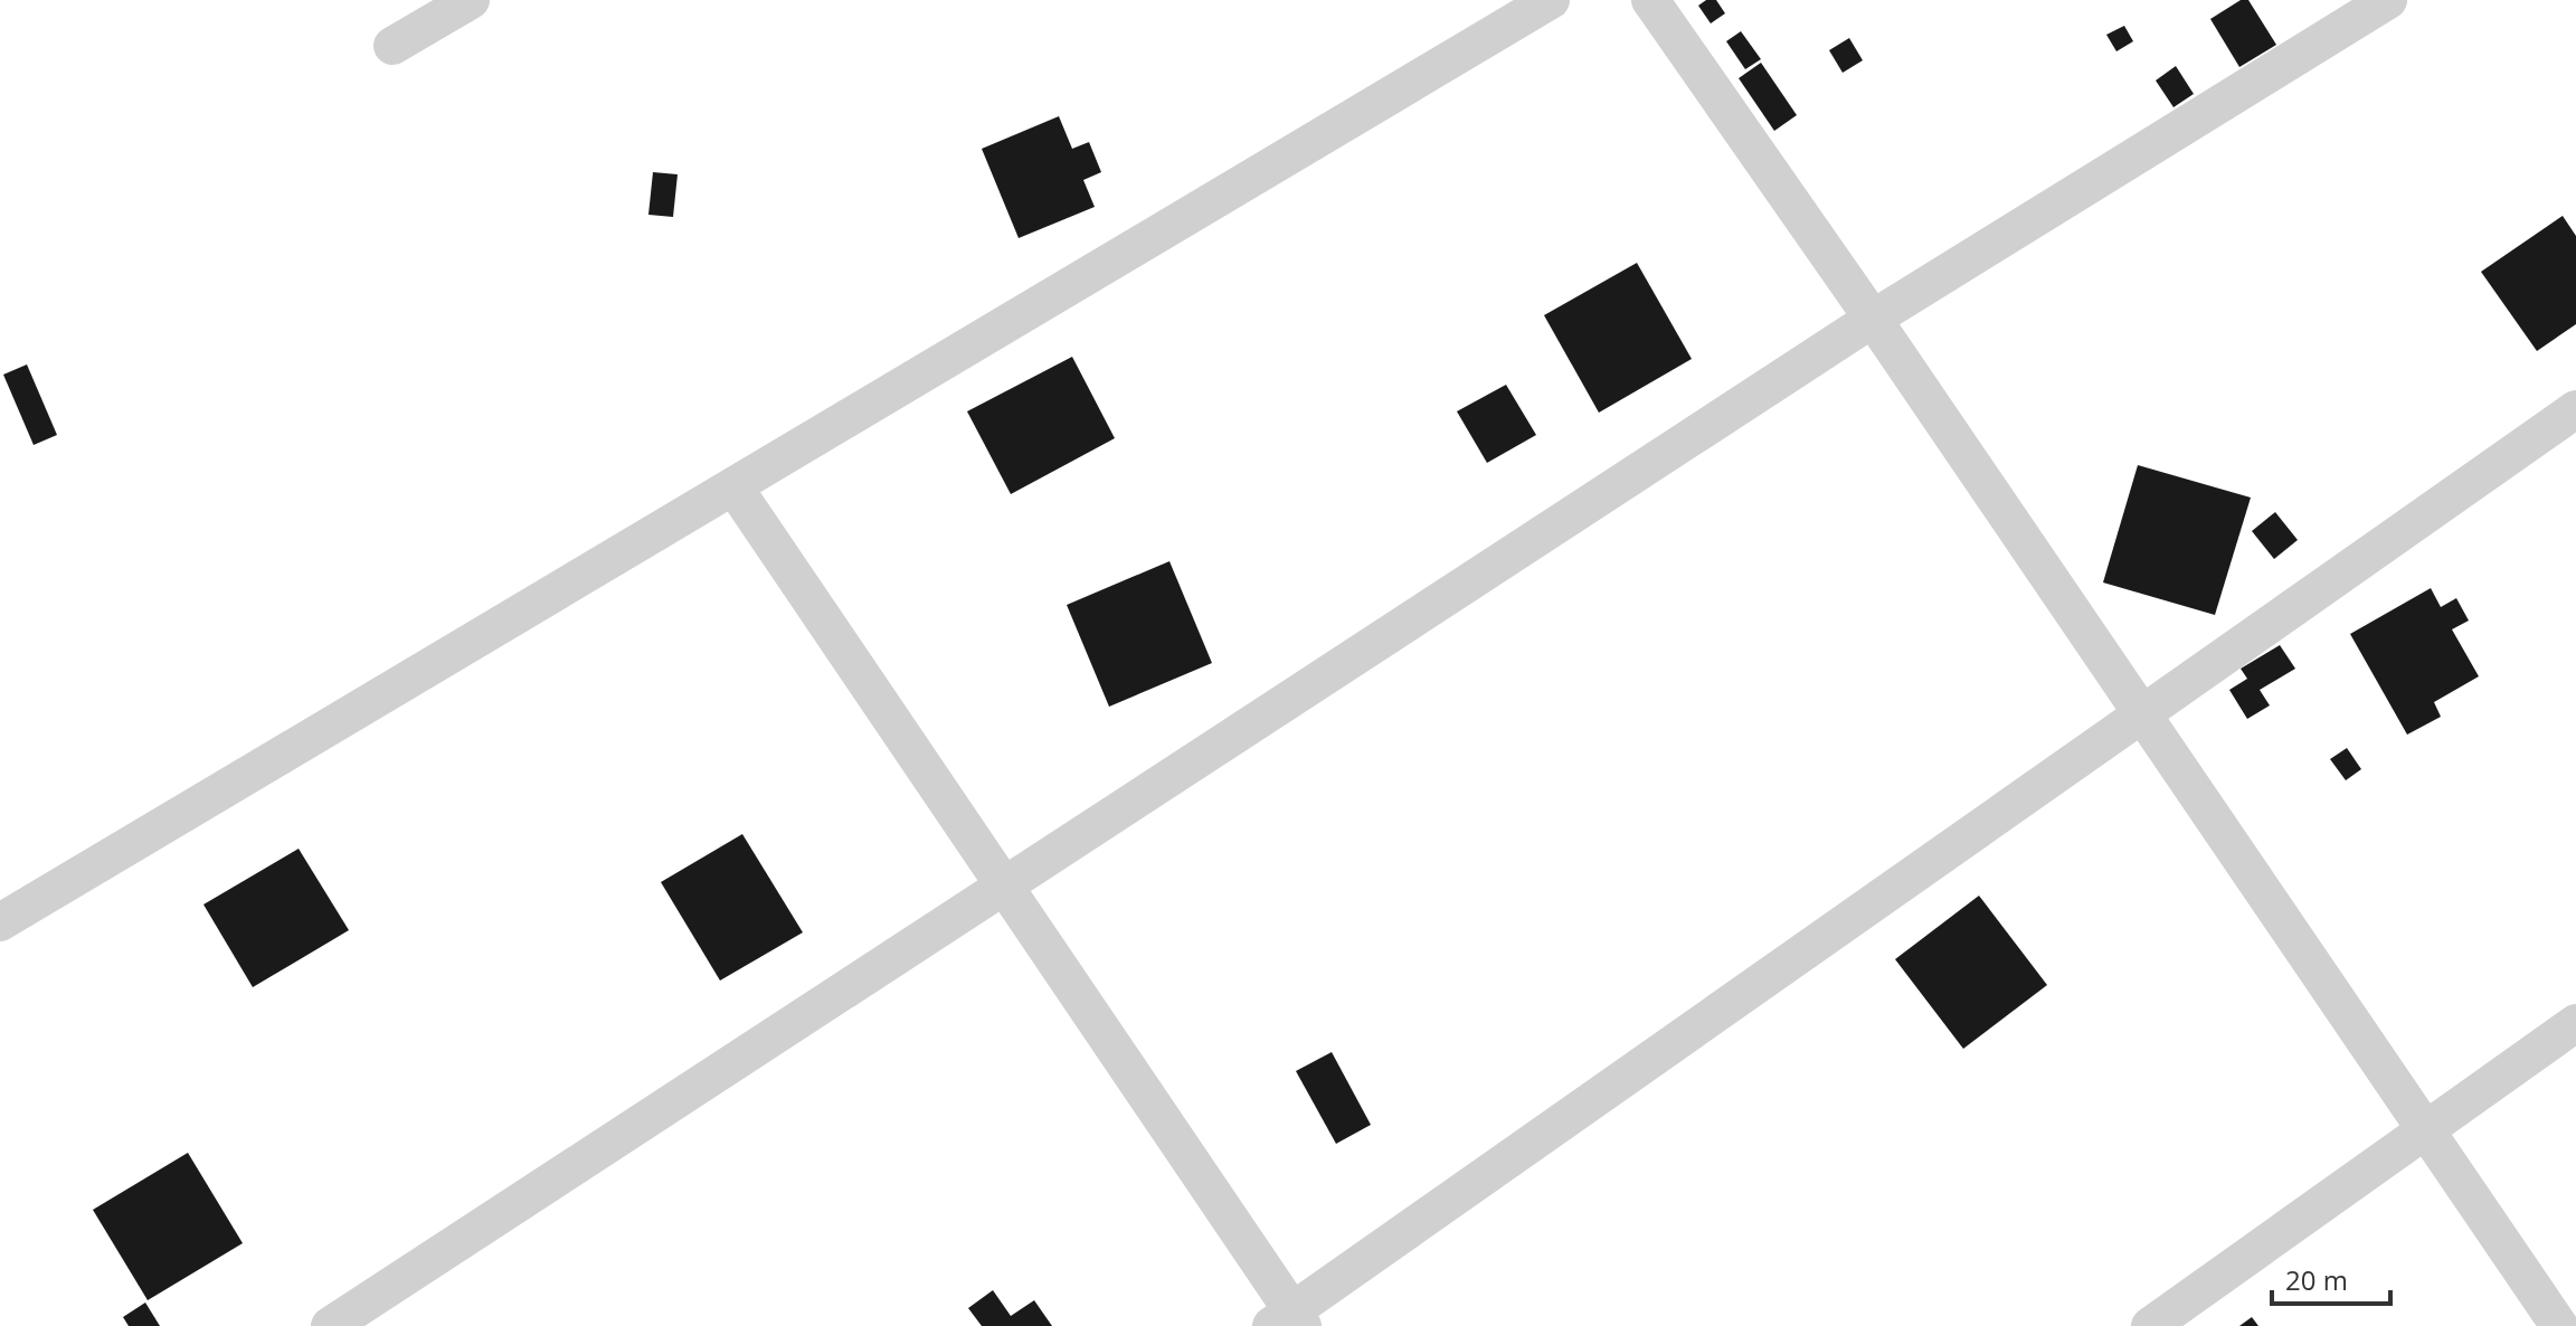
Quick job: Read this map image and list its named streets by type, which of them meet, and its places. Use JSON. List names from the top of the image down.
{
  "scale_bar": "20 m"
}
